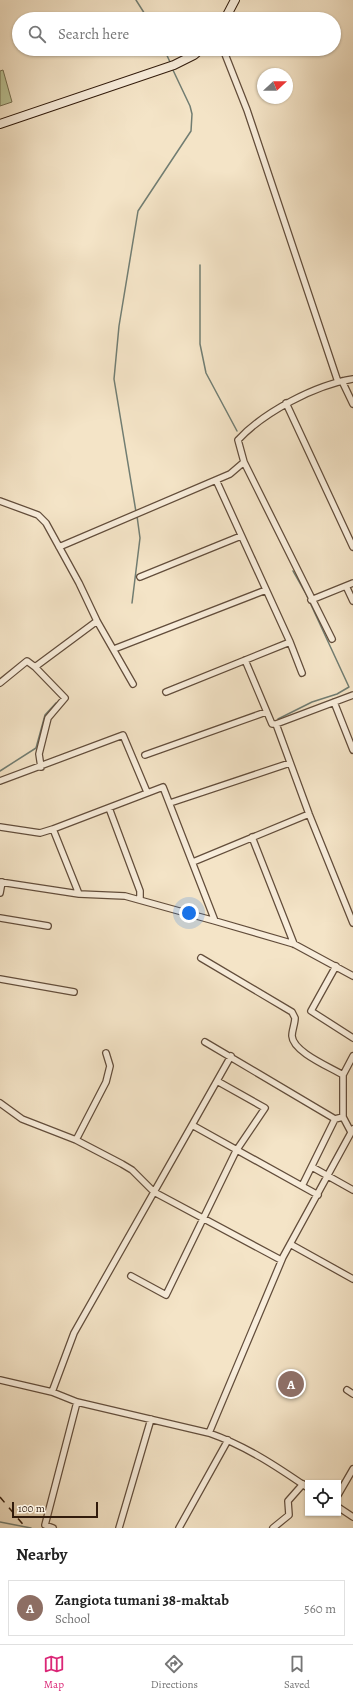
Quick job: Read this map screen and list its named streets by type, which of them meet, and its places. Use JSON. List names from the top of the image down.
{
  "scale_bar": "100 m",
  "north": "right",
  "page": {
    "search": "Search here",
    "pins": "A",
    "scale": "100 m",
    "heading": "Nearby",
    "list": [
      {
        "mark": "A",
        "name": "Zangiota tumani 38-maktab",
        "note": "School",
        "value": "560 m"
      }
    ],
    "nav": ["Map", "Directions", "Saved"]
  }
}
